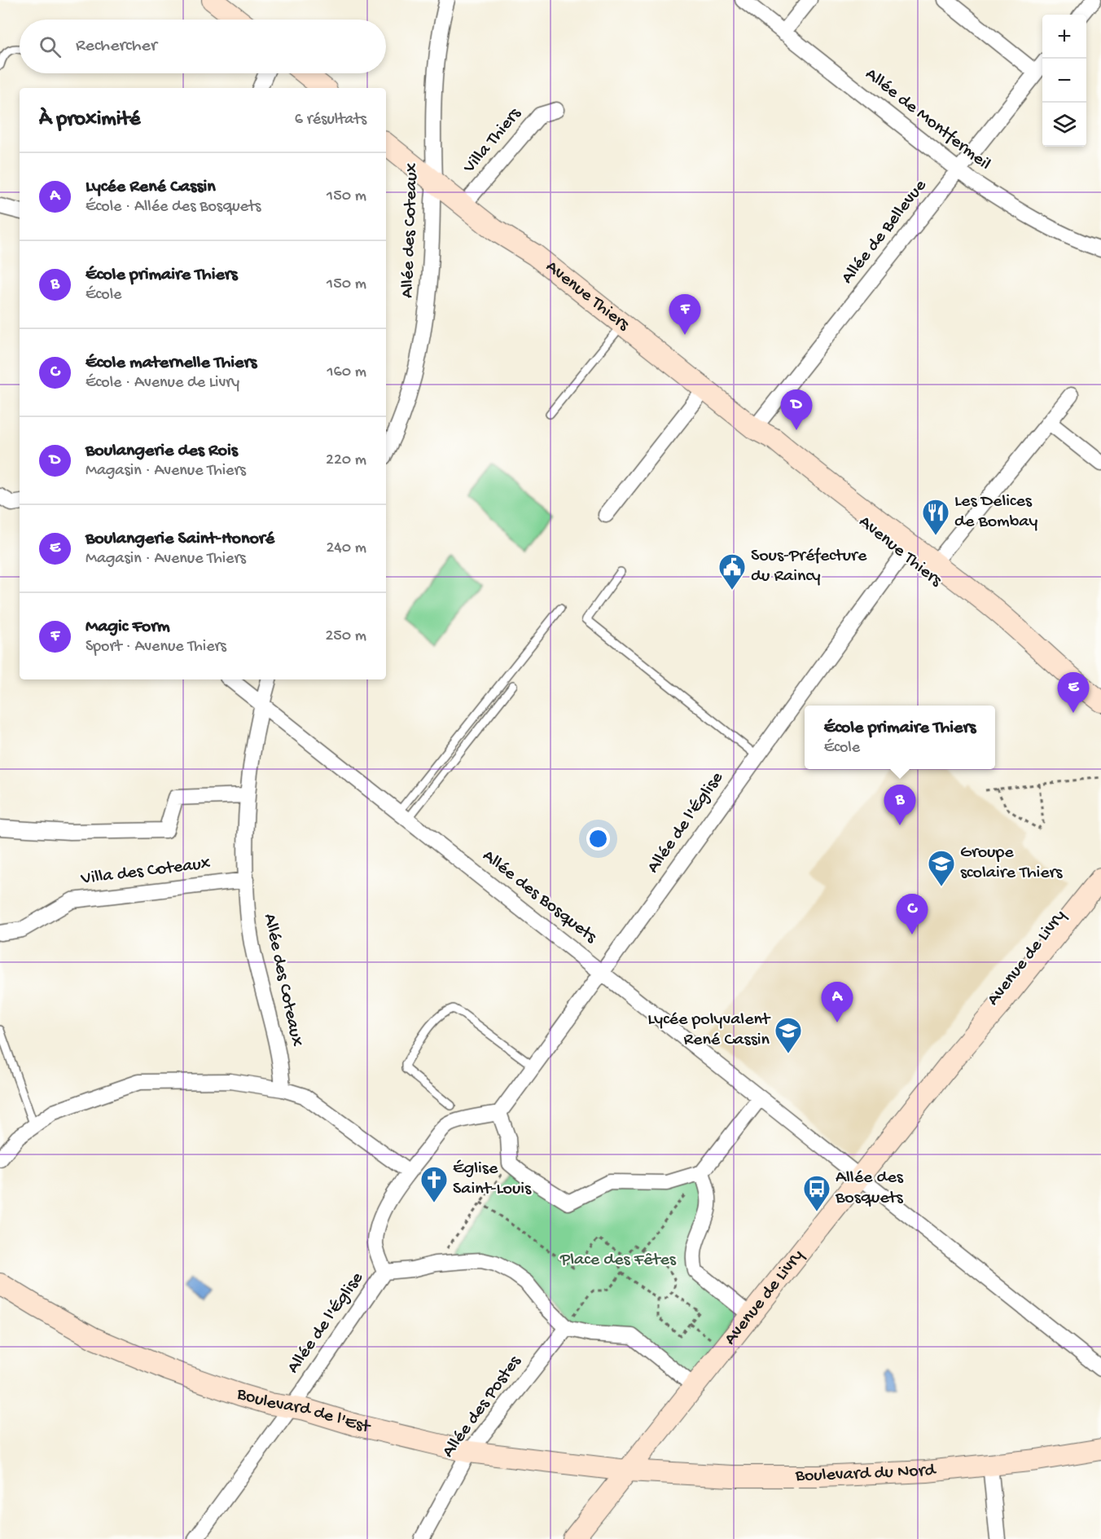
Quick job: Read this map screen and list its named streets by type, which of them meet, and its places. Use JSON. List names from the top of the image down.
{
  "streets": {
    "main road": [
      "Avenue Thiers",
      "Avenue de Livry",
      "Boulevard de l'Est",
      "Boulevard du Nord"
    ],
    "street": [
      "Allée de Montfermeil",
      "Villa Thiers",
      "Allée des Coteaux",
      "Allée de Bellevue",
      "Allée de l'Église",
      "Villa des Coteaux",
      "Allée des Bosquets",
      "Allée des Postes"
    ]
  },
  "crossings": [
    ["Allée de Montfermeil", "Allée de Bellevue"],
    ["Villa Thiers", "Avenue Thiers"],
    ["Allée des Coteaux", "Avenue Thiers"],
    ["Allée des Coteaux", "Villa des Coteaux"],
    ["Allée des Coteaux", "Allée des Bosquets"],
    ["Allée de Bellevue", "Avenue Thiers"],
    ["Avenue Thiers", "Allée de l'Église"],
    ["Allée de l'Église", "Allée des Bosquets"],
    ["Allée de l'Église", "Boulevard de l'Est"],
    ["Allée des Bosquets", "Avenue de Livry"],
    ["Avenue de Livry", "Boulevard de l'Est"],
    ["Avenue de Livry", "Boulevard du Nord"],
    ["Allée des Postes", "Boulevard de l'Est"],
    ["Boulevard de l'Est", "Boulevard du Nord"]
  ],
  "parks": ["Place des Fêtes"],
  "places": {
    "restaurant": ["Les Delices de Bombay"],
    "public building": ["Sous-Préfecture du Raincy"],
    "school or university": ["Groupe scolaire Thiers", "Lycée polyvalent René Cassin"],
    "church": ["Église Saint-Louis"],
    "bus stop": ["Allée des Bosquets"]
  },
  "page": {
    "map_buttons": ["+", "−"],
    "search": "Rechercher",
    "heading": ["À proximité", "6 résultats"],
    "list": [
      {
        "mark": "A",
        "name": "Lycée René Cassin",
        "note": "École · Allée des Bosquets",
        "value": "150 m"
      },
      {
        "mark": "B",
        "name": "École primaire Thiers",
        "note": "École",
        "value": "150 m"
      },
      {
        "mark": "C",
        "name": "École maternelle Thiers",
        "note": "École · Avenue de Livry",
        "value": "160 m"
      },
      {
        "mark": "D",
        "name": "Boulangerie des Rois",
        "note": "Magasin · Avenue Thiers",
        "value": "220 m"
      },
      {
        "mark": "E",
        "name": "Boulangerie Saint-Honoré",
        "note": "Magasin · Avenue Thiers",
        "value": "240 m"
      },
      {
        "mark": "F",
        "name": "Magic Form",
        "note": "Sport · Avenue Thiers",
        "value": "250 m"
      }
    ],
    "pins": [
      "F",
      "D",
      "E",
      "B",
      "C",
      "A"
    ],
    "popup": ["École primaire Thiers", "École"]
  }
}
